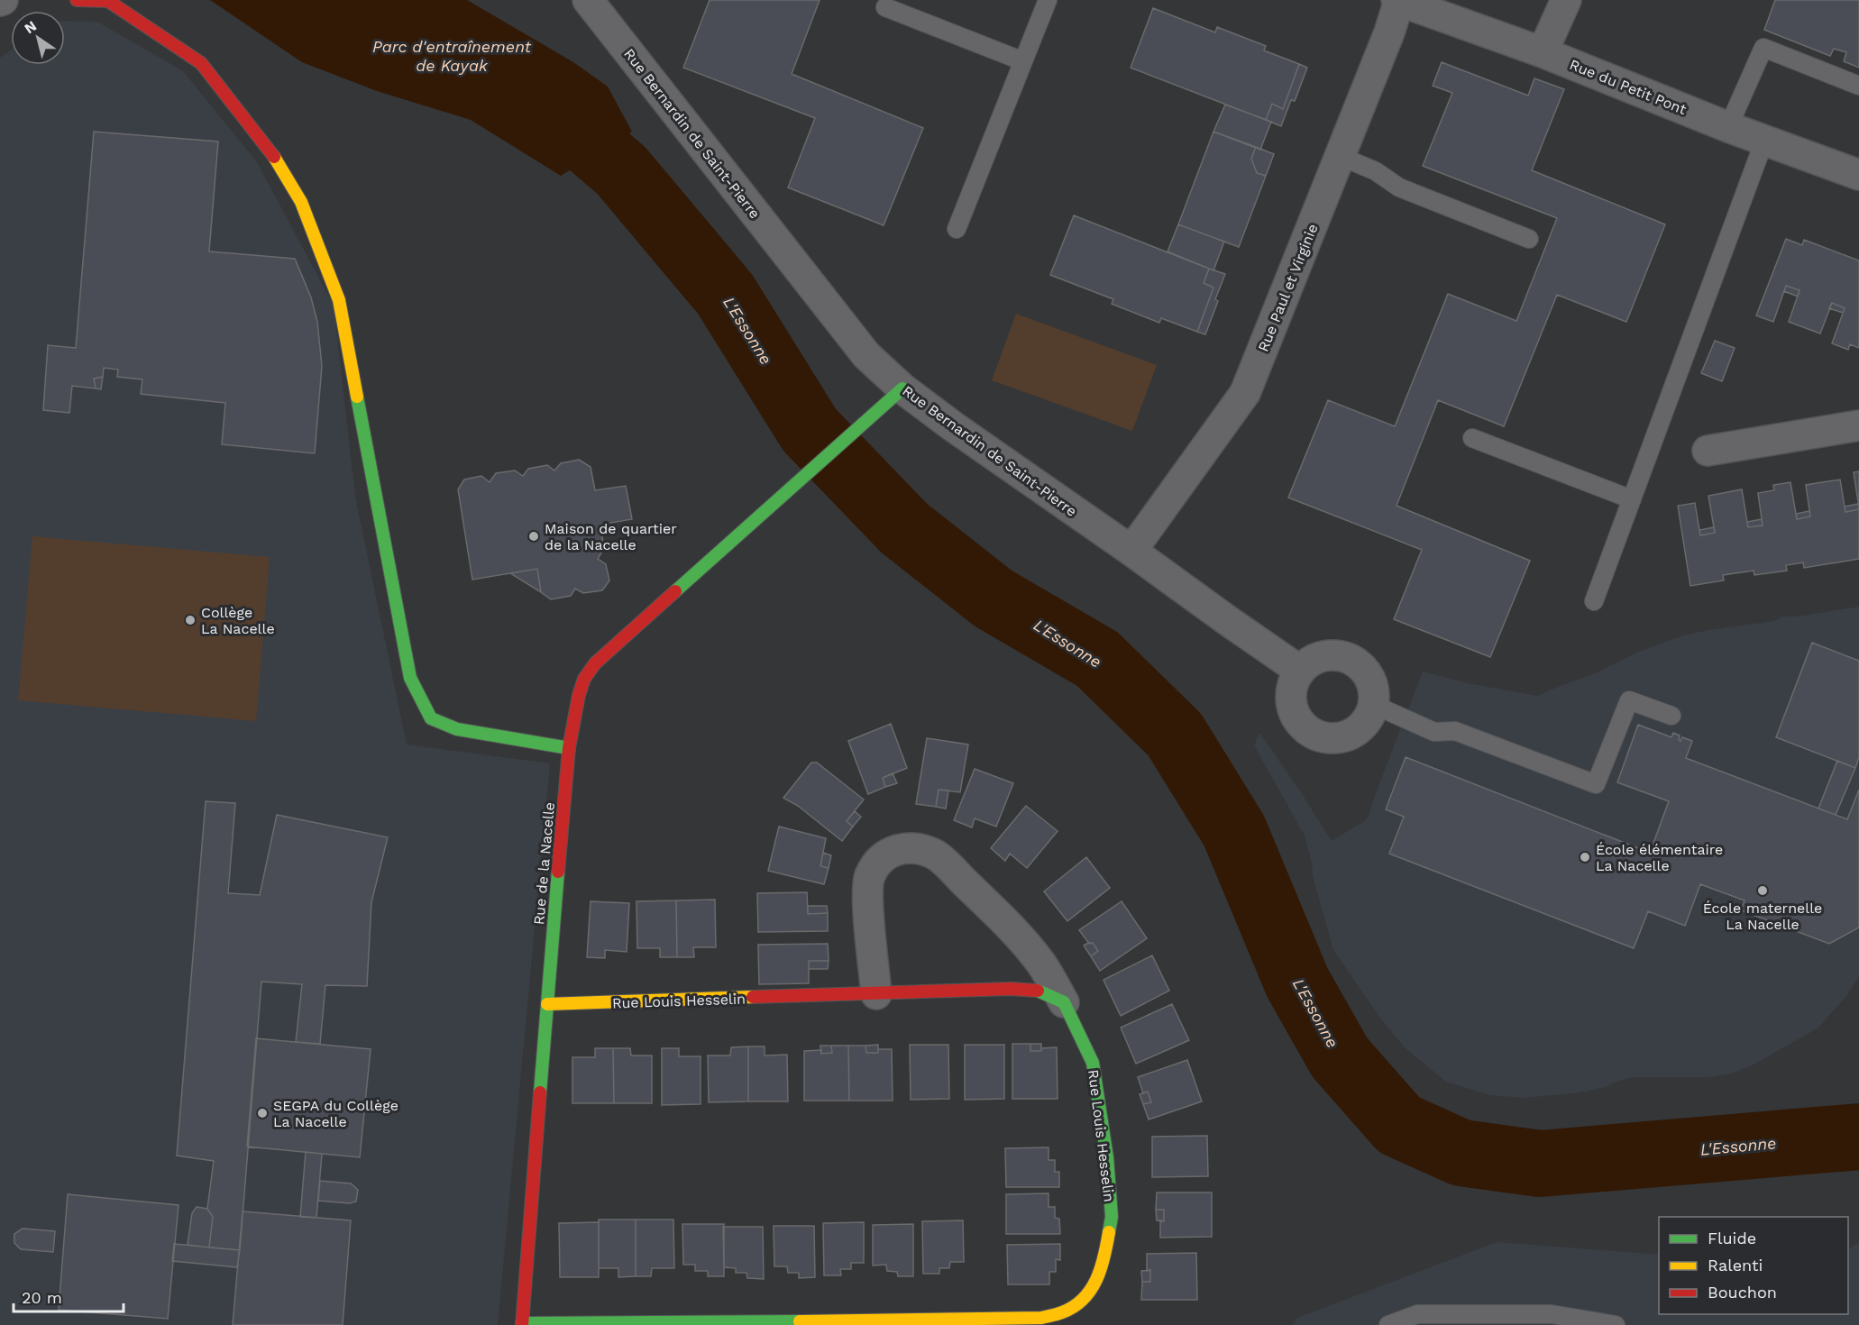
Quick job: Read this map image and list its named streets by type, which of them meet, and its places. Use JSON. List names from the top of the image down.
{
  "streets": {
    "street": [
      "Rue du Petit Pont",
      "Rue Bernardin de Saint-Pierre",
      "Rue Paul et Virginie",
      "Rue de la Nacelle",
      "Rue Louis Hesselin"
    ]
  },
  "crossings": [
    ["Rue du Petit Pont", "Rue Paul et Virginie"],
    ["Rue Bernardin de Saint-Pierre", "Rue Paul et Virginie"],
    ["Rue Bernardin de Saint-Pierre", "Rue de la Nacelle"],
    ["Rue de la Nacelle", "Rue Louis Hesselin"]
  ],
  "water": ["Parc d'entraînement de Kayak", "L'Essonne"],
  "places": [
    "Maison de quartier de la Nacelle",
    "Collège La Nacelle",
    "École élémentaire La Nacelle",
    "École maternelle La Nacelle",
    "SEGPA du Collège La Nacelle"
  ],
  "legend": ["Fluide", "Ralenti", "Bouchon"],
  "scale_bar": "20 m",
  "north": "top left"
}
